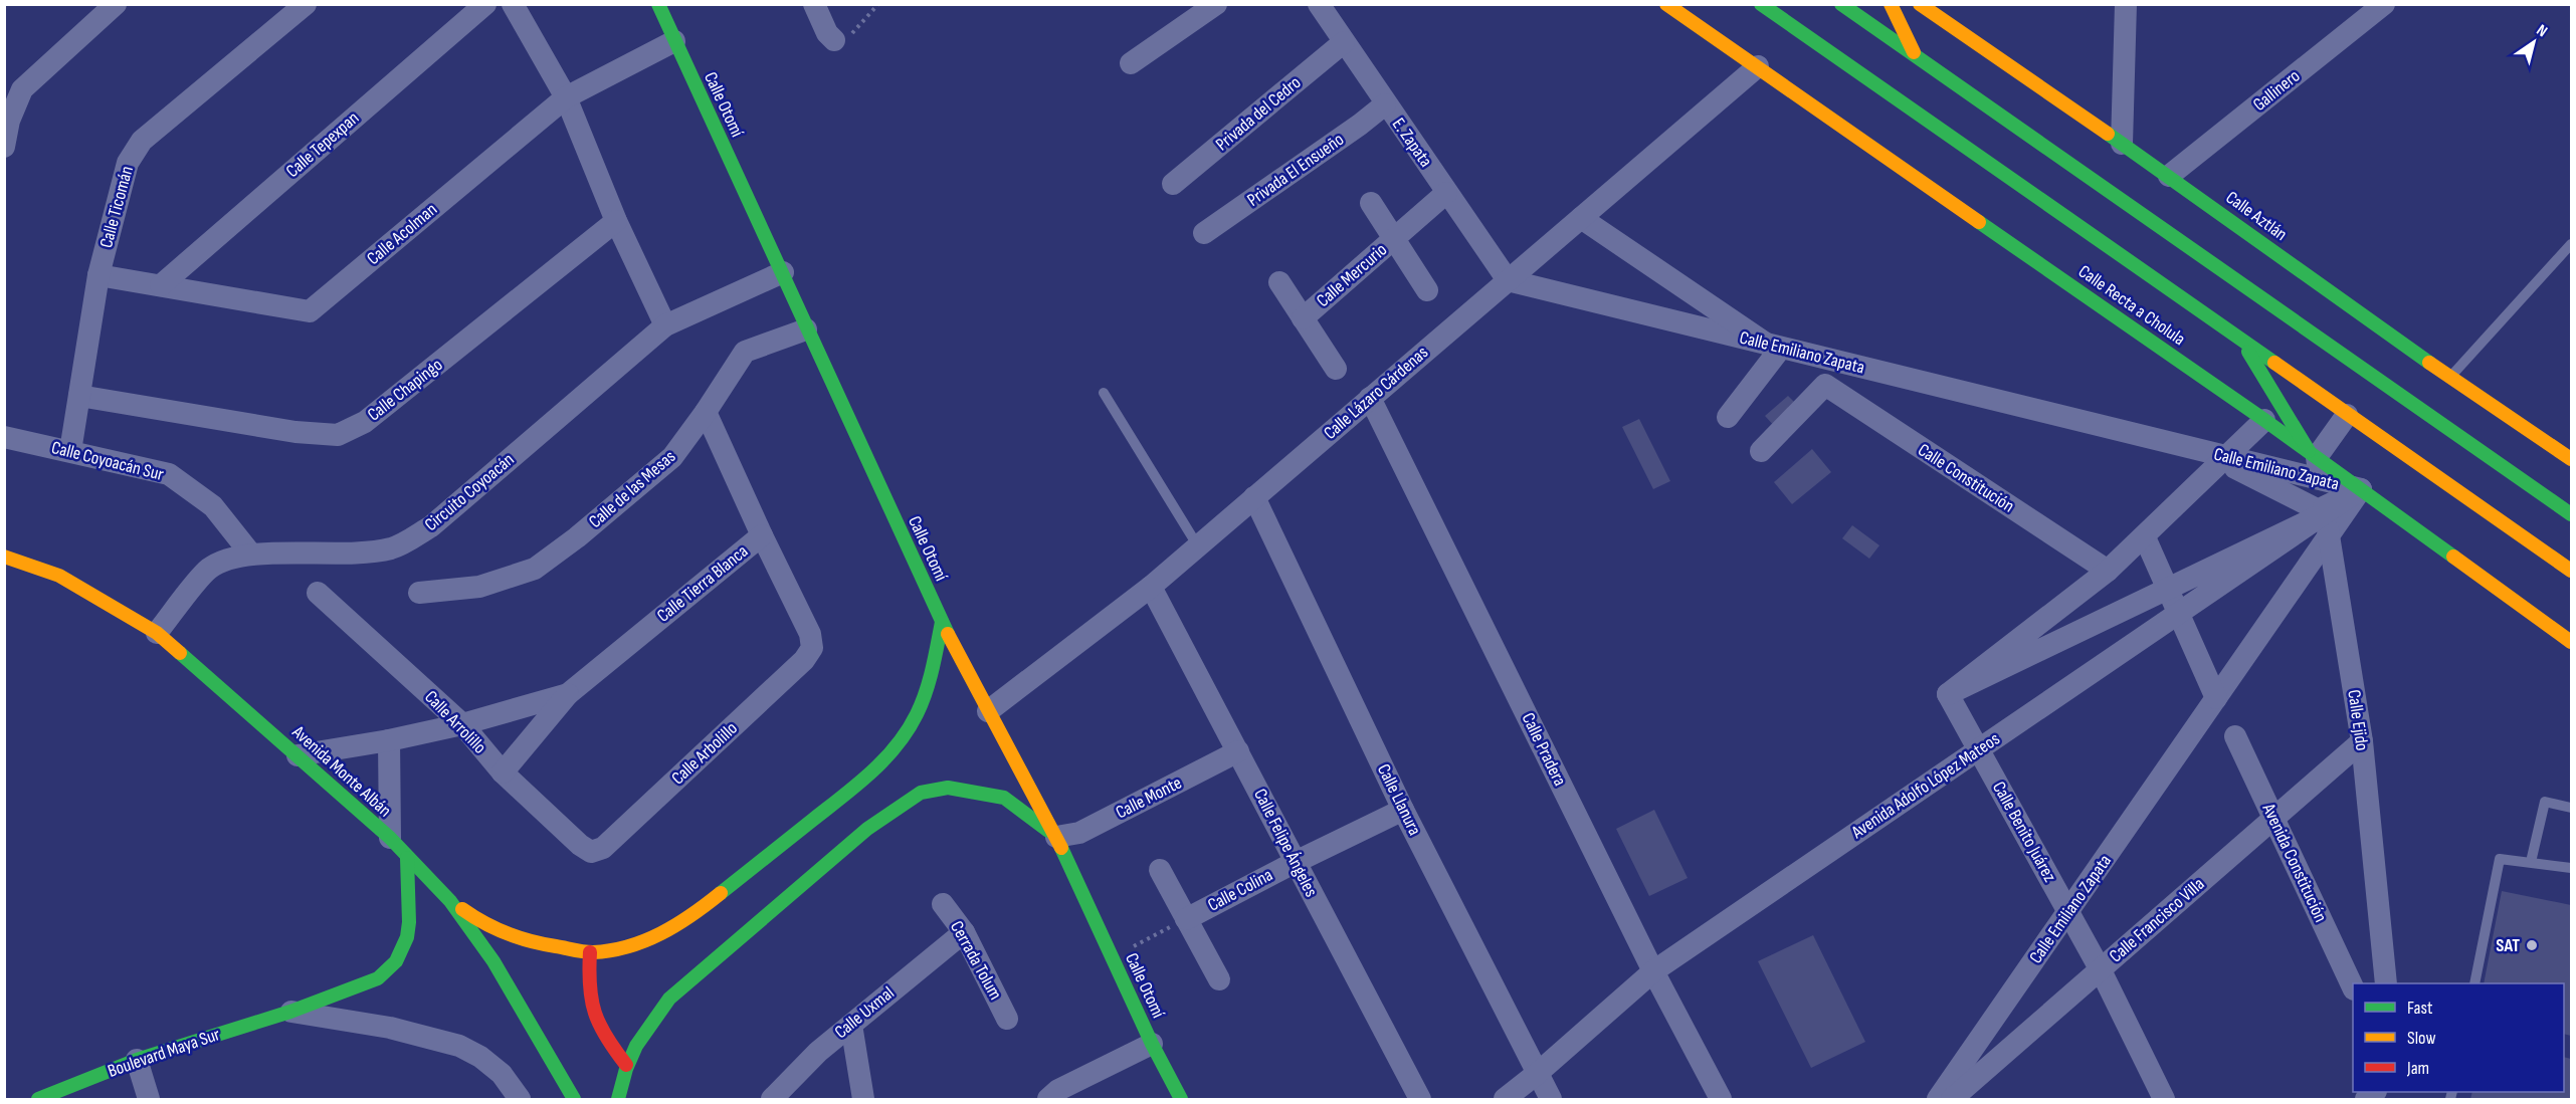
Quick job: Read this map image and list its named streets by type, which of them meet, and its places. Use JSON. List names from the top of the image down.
{
  "streets": {
    "street": [
      "Gallinero",
      "Calle Otomí",
      "Privada del Cedro",
      "E. Zapata",
      "Calle Tepexpan",
      "Privada El Ensueño",
      "Calle Ticomán",
      "Calle Aztlán",
      "Calle Acolman",
      "Calle Mercurio",
      "Calle Recta a Cholula",
      "Calle Emiliano Zapata",
      "Calle Chapingo",
      "Calle Lázaro Cárdenas",
      "Calle Coyoacán Sur",
      "Calle Constitución",
      "Calle de las Mesas",
      "Circuito Coyoacán",
      "Calle Tierra Blanca",
      "Calle Ejido",
      "Calle Arrolillo",
      "Calle Pradera",
      "Calle Arbolillo",
      "Avenida Monte Albán",
      "Avenida Adolfo López Mateos",
      "Calle Monte",
      "Calle Llanura",
      "Calle Benito Juárez",
      "Calle Felipe Ángeles",
      "Avenida Constitución",
      "Calle Colina",
      "Calle Francisco Villa",
      "Cerrada Tolum",
      "Calle Uxmal",
      "Boulevard Maya Sur"
    ]
  },
  "crossings": [
    ["Gallinero", "Calle Aztlán"],
    ["Calle Otomí", "Calle Acolman"],
    ["Calle Otomí", "Calle Lázaro Cárdenas"],
    ["Calle Otomí", "Calle de las Mesas"],
    ["Calle Otomí", "Circuito Coyoacán"],
    ["Calle Otomí", "Calle Monte"],
    ["Calle Otomí", "Calle Colina"],
    ["Privada del Cedro", "E. Zapata"],
    ["E. Zapata", "Privada El Ensueño"],
    ["E. Zapata", "Calle Mercurio"],
    ["E. Zapata", "Calle Emiliano Zapata"],
    ["E. Zapata", "Calle Lázaro Cárdenas"],
    ["Calle Tepexpan", "Calle Acolman"],
    ["Calle Ticomán", "Calle Acolman"],
    ["Calle Ticomán", "Calle Chapingo"],
    ["Calle Ticomán", "Calle Coyoacán Sur"],
    ["Calle Recta a Cholula", "Calle Emiliano Zapata"],
    ["Calle Recta a Cholula", "Calle Lázaro Cárdenas"],
    ["Calle Recta a Cholula", "Calle Ejido"],
    ["Calle Emiliano Zapata", "Calle Lázaro Cárdenas"],
    ["Calle Emiliano Zapata", "Calle Ejido"],
    ["Calle Emiliano Zapata", "Avenida Adolfo López Mateos"],
    ["Calle Emiliano Zapata", "Calle Benito Juárez"],
    ["Calle Lázaro Cárdenas", "Calle Pradera"],
    ["Calle Lázaro Cárdenas", "Calle Llanura"],
    ["Calle Lázaro Cárdenas", "Calle Felipe Ángeles"],
    ["Calle Coyoacán Sur", "Circuito Coyoacán"],
    ["Calle de las Mesas", "Calle Tierra Blanca"],
    ["Circuito Coyoacán", "Avenida Monte Albán"],
    ["Calle Tierra Blanca", "Calle Arrolillo"],
    ["Calle Tierra Blanca", "Calle Arbolillo"],
    ["Calle Tierra Blanca", "Avenida Monte Albán"],
    ["Calle Ejido", "Avenida Adolfo López Mateos"],
    ["Calle Ejido", "Calle Francisco Villa"],
    ["Calle Arrolillo", "Calle Arbolillo"],
    ["Calle Pradera", "Avenida Adolfo López Mateos"],
    ["Avenida Monte Albán", "Boulevard Maya Sur"],
    ["Avenida Adolfo López Mateos", "Calle Llanura"],
    ["Avenida Adolfo López Mateos", "Calle Benito Juárez"],
    ["Calle Monte", "Calle Felipe Ángeles"],
    ["Calle Llanura", "Calle Colina"],
    ["Calle Benito Juárez", "Calle Francisco Villa"],
    ["Calle Felipe Ángeles", "Calle Colina"],
    ["Avenida Constitución", "Calle Francisco Villa"],
    ["Cerrada Tolum", "Calle Uxmal"]
  ],
  "places": ["SAT"],
  "legend": ["Fast", "Slow", "Jam"],
  "north": "top right"
}
